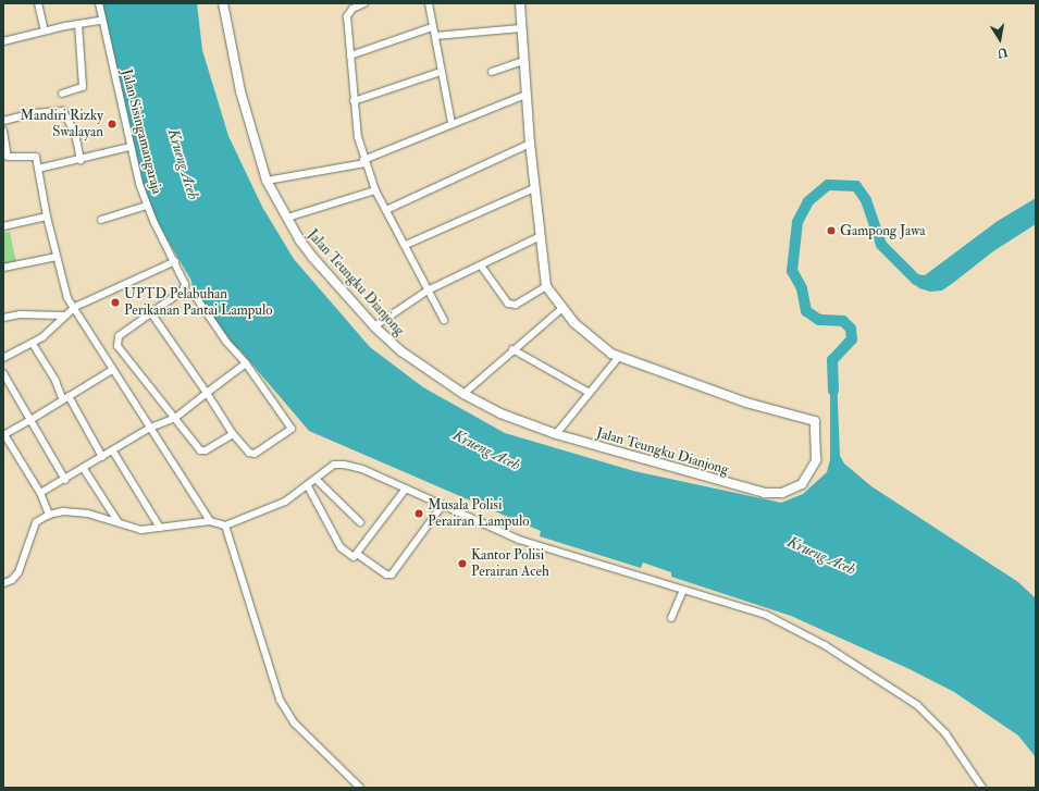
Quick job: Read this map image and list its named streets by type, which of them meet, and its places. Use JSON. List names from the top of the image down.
{
  "streets": {
    "street": ["Jalan Sisingamangaraja", "Jalan Teungku Dianjong"]
  },
  "water": ["Krueng Aceh"],
  "places": [
    "Mandiri Rizky Swalayan",
    "Gampong Jawa",
    "UPTD Pelabuhan Perikanan Pantai Lampulo",
    "Musala Polisi Perairan Lampulo",
    "Kantor Polisi Perairan Aceh"
  ],
  "north": "bottom"
}
